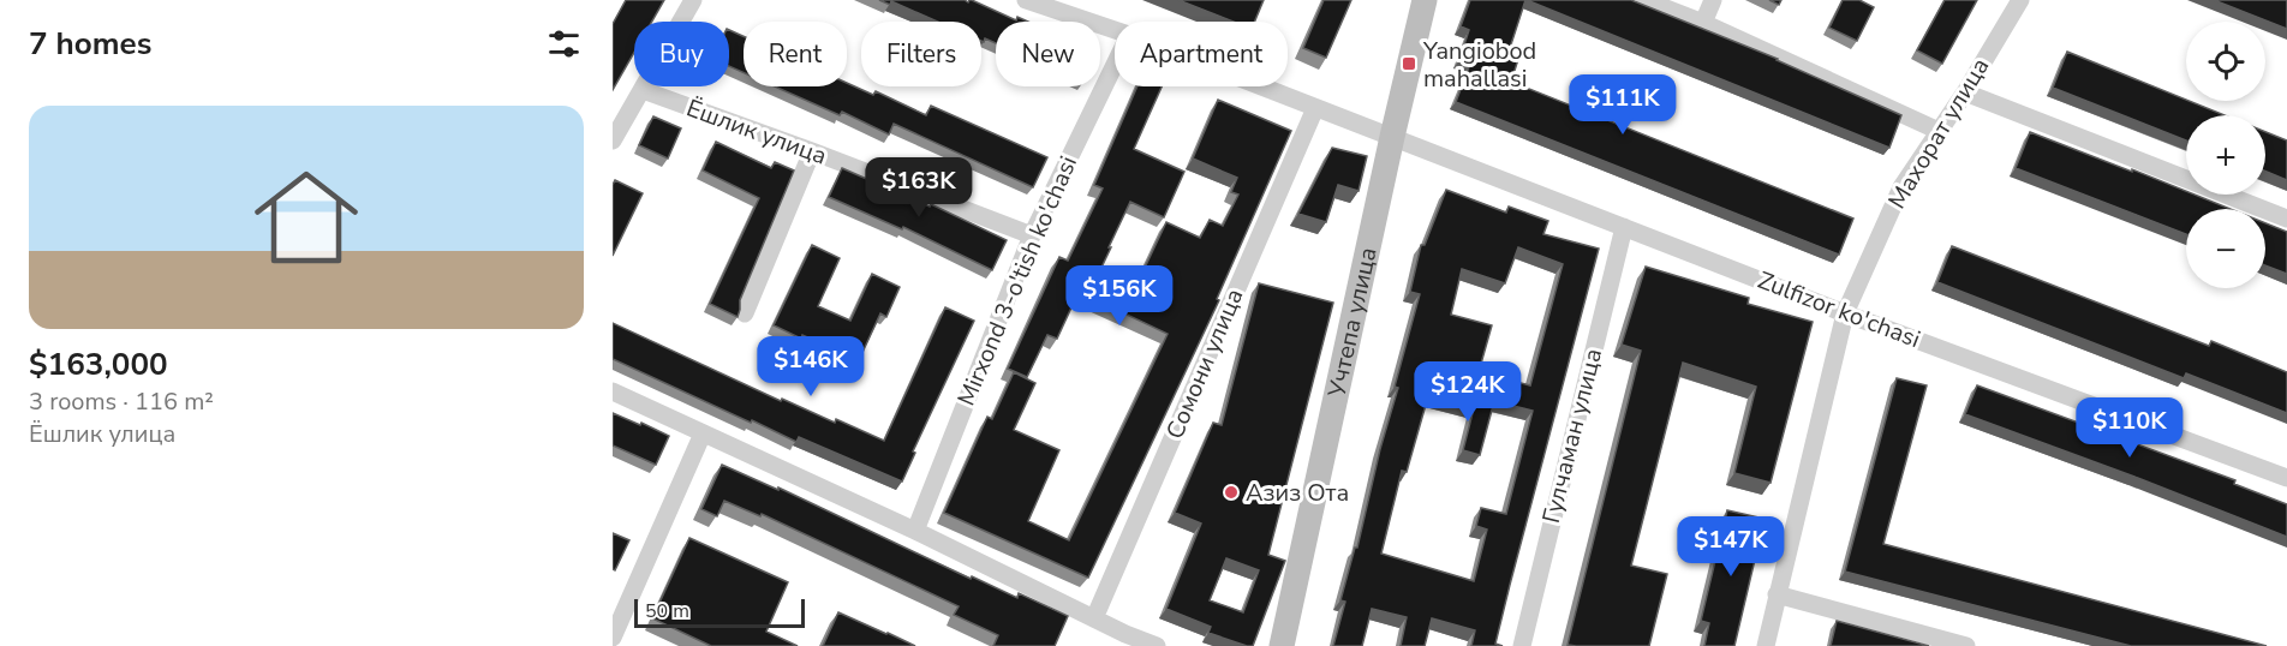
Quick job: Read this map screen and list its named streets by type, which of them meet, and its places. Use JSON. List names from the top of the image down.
{
  "streets": {
    "street": [
      "Ёшлик улица",
      "Махорат улица",
      "Mirxond 3-o'tish ko'chasi",
      "Zulfizor ko'chasi",
      "Учтепа улица",
      "Сомони улица",
      "Гулчаман улица"
    ]
  },
  "crossings": [
    ["Ёшлик улица", "Mirxond 3-o'tish ko'chasi"],
    ["Махорат улица", "Zulfizor ko'chasi"],
    ["Zulfizor ko'chasi", "Учтепа улица"],
    ["Zulfizor ko'chasi", "Сомони улица"],
    ["Zulfizor ko'chasi", "Гулчаман улица"]
  ],
  "places": {
    "transit": ["Yangiobod mahallasi"],
    "other": ["Азиз Ота"]
  },
  "scale_bar": "50 m",
  "page": {
    "heading": "7 homes",
    "map_buttons": ["+", "−"],
    "chip": [
      "Buy",
      "Rent",
      "Filters",
      "New",
      "Apartment"
    ],
    "price": [
      "$111K",
      "$163K",
      "$156K",
      "$146K",
      "$124K",
      "$110K",
      "$147K"
    ],
    "list": [
      {
        "name": "$163,000",
        "note": "3 rooms · 116 m² · Ёшлик улица"
      }
    ],
    "scale": "50 m"
  }
}
